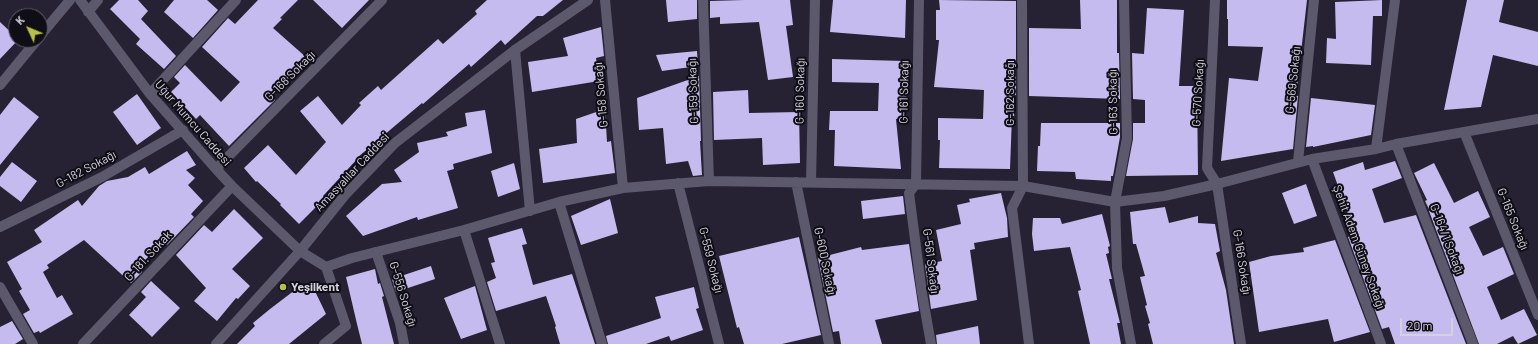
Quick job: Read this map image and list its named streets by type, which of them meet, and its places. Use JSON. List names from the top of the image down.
{
  "streets": {
    "street": [
      "G-168 Sokağı",
      "G-569 Sokağı",
      "G-159 Sokağı",
      "G-160 Sokağı",
      "G-161 Sokağı",
      "G-162 Sokağı",
      "G-570 Sokağı",
      "G-158 Sokağı",
      "G-163 Sokağı",
      "Uğur Mumcu Caddesi",
      "G-182 Sokağı",
      "Amasyalılar Caddesi",
      "G-165 Sokağı",
      "G-164/1 Sokağı",
      "Şehit Adem Güney Sokağı",
      "G-181. Sokak",
      "G-559 Sokağı",
      "G-600 Sokağı",
      "G-561 Sokağı",
      "G-166 Sokağı",
      "G-556 Sokağı"
    ]
  },
  "crossings": [
    ["G-168 Sokağı", "Uğur Mumcu Caddesi"],
    ["G-161 Sokağı", "G-561 Sokağı"],
    ["G-570 Sokağı", "G-166 Sokağı"],
    ["Uğur Mumcu Caddesi", "G-182 Sokağı"],
    ["Uğur Mumcu Caddesi", "Amasyalılar Caddesi"],
    ["Uğur Mumcu Caddesi", "G-181. Sokak"]
  ],
  "places": ["Yeşilkent"],
  "scale_bar": "20 m",
  "north": "top left"
}
